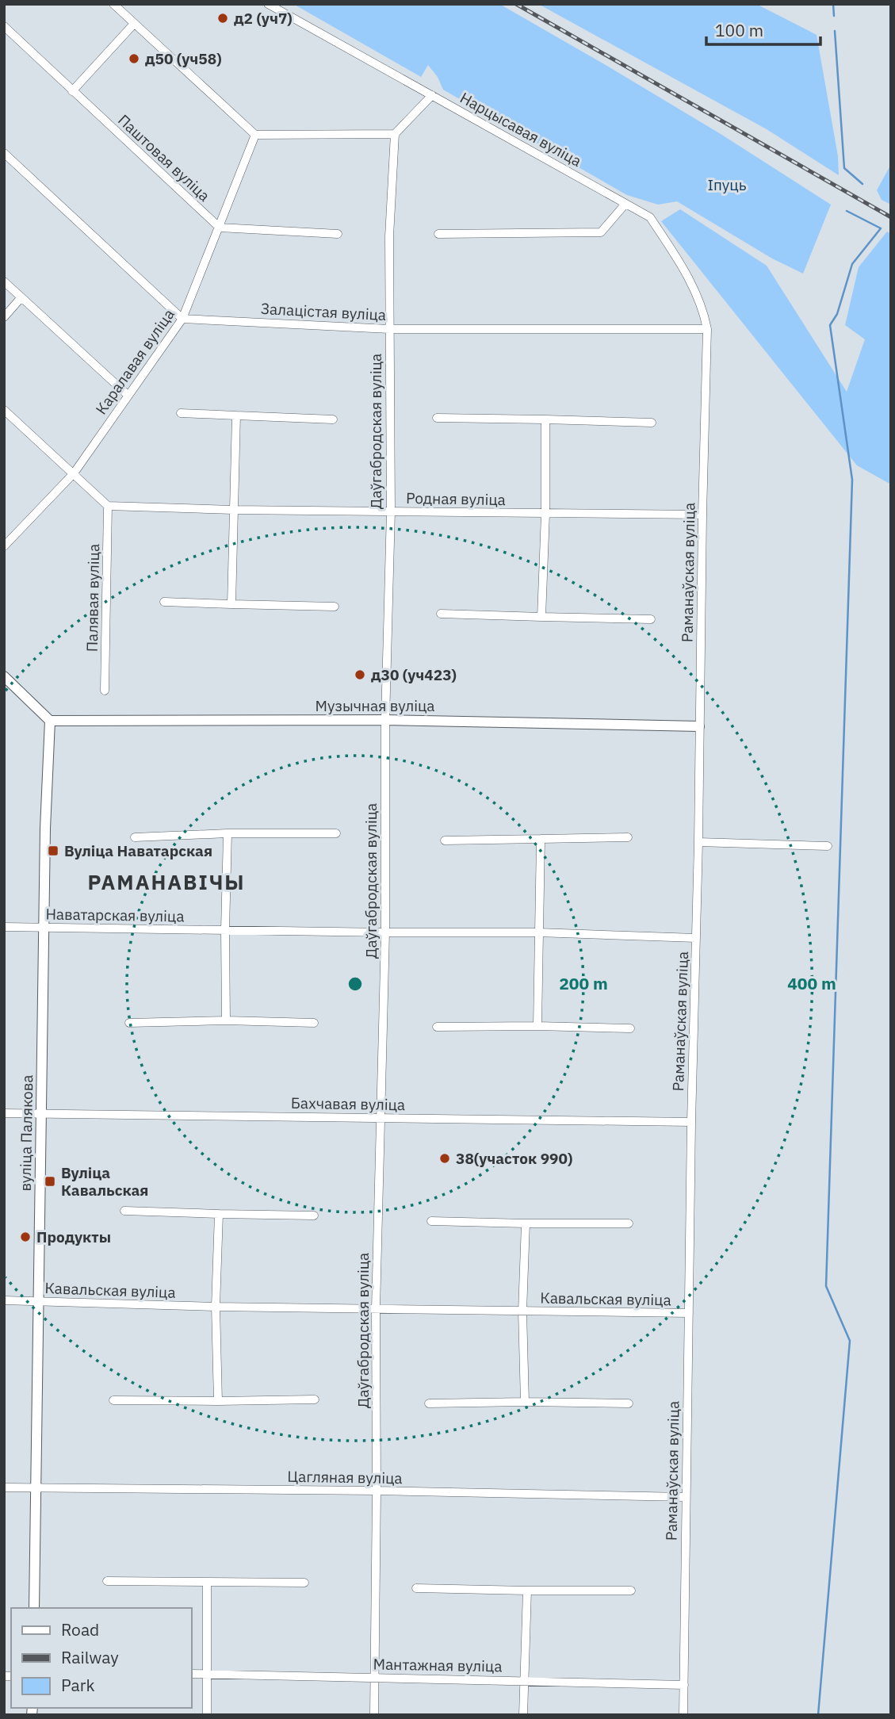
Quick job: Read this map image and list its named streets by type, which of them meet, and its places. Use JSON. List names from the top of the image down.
{
  "streets": {
    "street": [
      "Нарцысавая вуліца",
      "Паштовая вуліца",
      "Залацістая вуліца",
      "Каралавая вуліца",
      "Даўгабродская вуліца",
      "Родная вуліца",
      "Раманаўская вуліца",
      "Палявая вуліца",
      "Музычная вуліца",
      "Наватарская вуліца",
      "Бахчавая вуліца",
      "вуліца Палякова",
      "Кавальская вуліца",
      "Цагляная вуліца",
      "Мантажная вуліца"
    ]
  },
  "crossings": [
    ["Нарцысавая вуліца", "Залацістая вуліца"],
    ["Нарцысавая вуліца", "Раманаўская вуліца"],
    ["Паштовая вуліца", "Каралавая вуліца"],
    ["Залацістая вуліца", "Каралавая вуліца"],
    ["Залацістая вуліца", "Даўгабродская вуліца"],
    ["Залацістая вуліца", "Раманаўская вуліца"],
    ["Даўгабродская вуліца", "Родная вуліца"],
    ["Даўгабродская вуліца", "Музычная вуліца"],
    ["Даўгабродская вуліца", "Наватарская вуліца"],
    ["Даўгабродская вуліца", "Бахчавая вуліца"],
    ["Даўгабродская вуліца", "Кавальская вуліца"],
    ["Даўгабродская вуліца", "Цагляная вуліца"],
    ["Даўгабродская вуліца", "Мантажная вуліца"],
    ["Родная вуліца", "Раманаўская вуліца"],
    ["Родная вуліца", "Палявая вуліца"],
    ["Раманаўская вуліца", "Музычная вуліца"],
    ["Раманаўская вуліца", "Наватарская вуліца"],
    ["Раманаўская вуліца", "Бахчавая вуліца"],
    ["Раманаўская вуліца", "Кавальская вуліца"],
    ["Раманаўская вуліца", "Цагляная вуліца"],
    ["Раманаўская вуліца", "Мантажная вуліца"],
    ["Музычная вуліца", "вуліца Палякова"],
    ["Наватарская вуліца", "вуліца Палякова"],
    ["Бахчавая вуліца", "вуліца Палякова"],
    ["вуліца Палякова", "Кавальская вуліца"],
    ["вуліца Палякова", "Цагляная вуліца"]
  ],
  "districts": ["РАМАНАВІЧЫ"],
  "parks": ["Іпуць"],
  "places": {
    "other": [
      "д2 (уч7)",
      "д50 (уч58)",
      "д30 (уч423)",
      "38(участок 990)",
      "Продукты"
    ],
    "transit": ["Вуліца Наватарская", "Вуліца Кавальская"]
  },
  "legend": ["Road", "Railway", "Park"],
  "scale_bar": "100 m",
  "rings": ["200 m", "400 m"]
}
